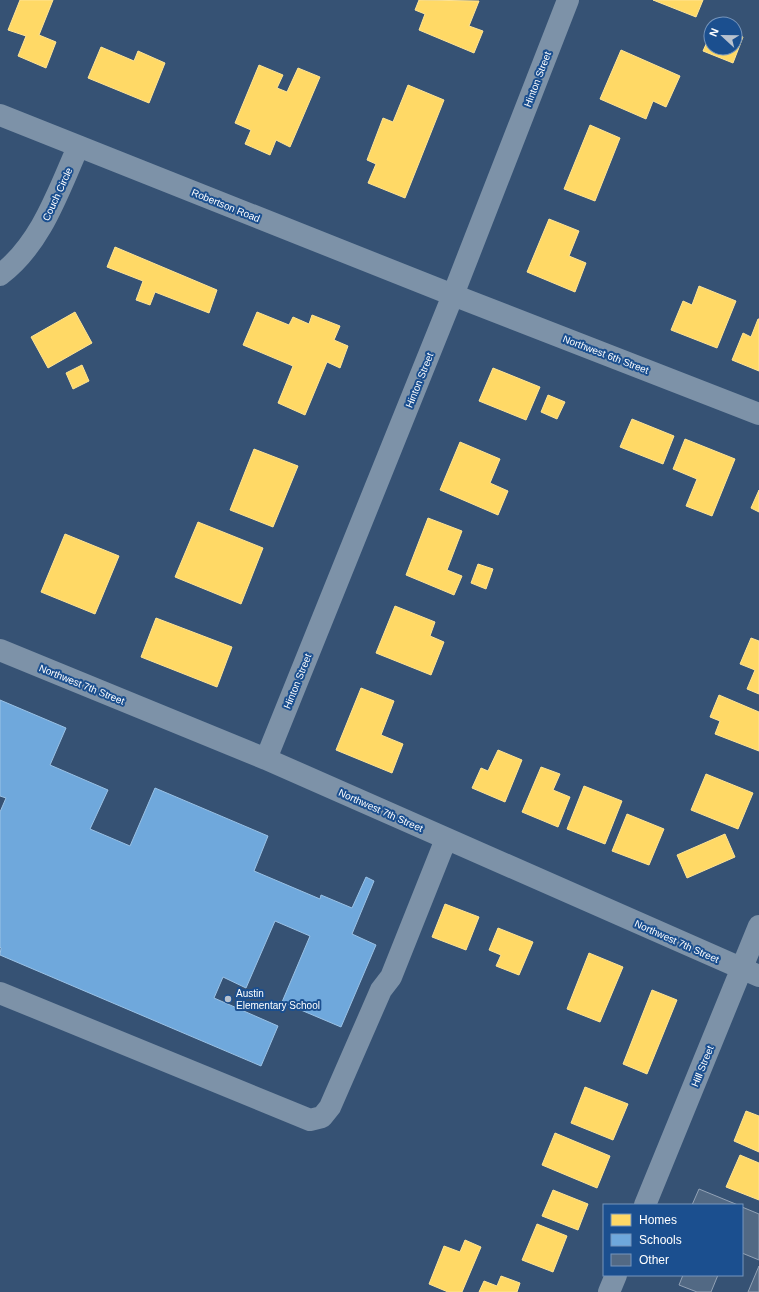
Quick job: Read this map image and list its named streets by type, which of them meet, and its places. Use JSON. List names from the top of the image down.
{
  "streets": {
    "street": [
      "Hinton Street",
      "Couch Circle",
      "Robertson Road",
      "Northwest 6th Street",
      "Northwest 7th Street",
      "Hill Street"
    ]
  },
  "crossings": [
    ["Hinton Street", "Robertson Road"],
    ["Hinton Street", "Northwest 6th Street"],
    ["Hinton Street", "Northwest 7th Street"],
    ["Couch Circle", "Robertson Road"],
    ["Robertson Road", "Northwest 6th Street"],
    ["Northwest 7th Street", "Hill Street"]
  ],
  "places": ["Austin Elementary School"],
  "legend": ["Homes", "Schools", "Other"],
  "north": "left"
}
